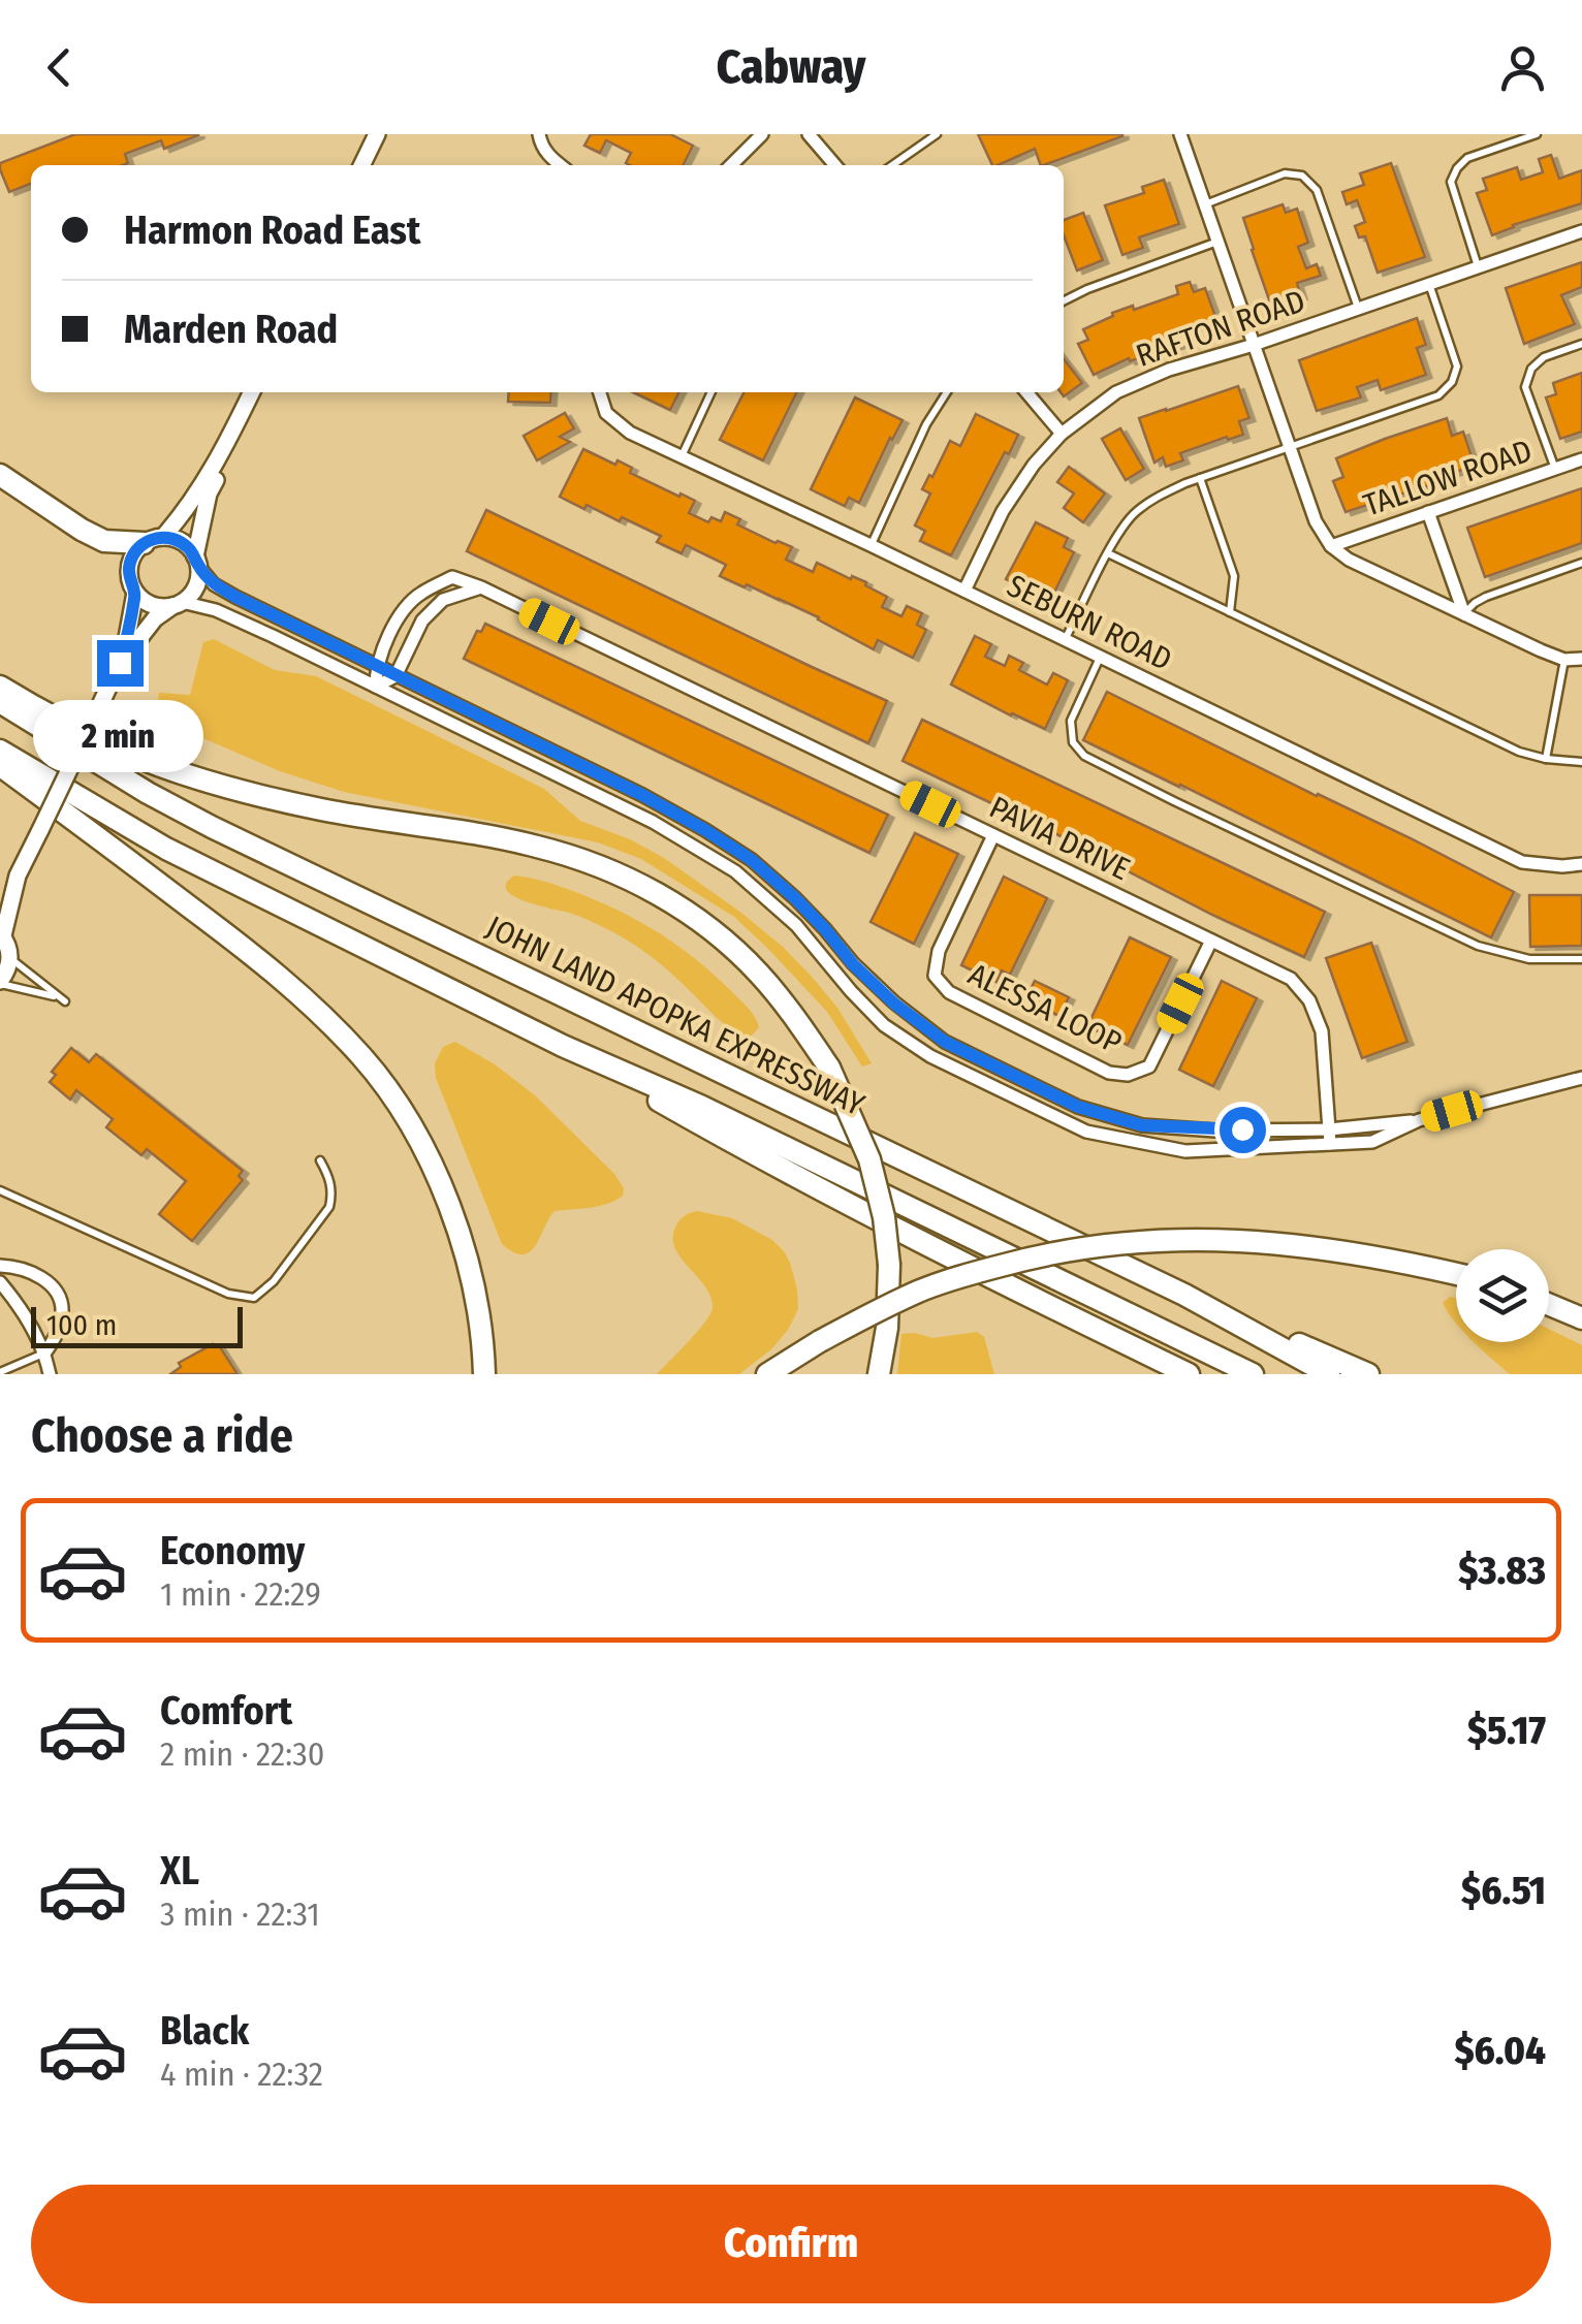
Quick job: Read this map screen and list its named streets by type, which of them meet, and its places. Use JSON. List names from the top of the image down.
{
  "streets": {
    "highway": ["JOHN LAND APOPKA EXPRESSWAY"],
    "street": [
      "RAFTON ROAD",
      "TALLOW ROAD",
      "SEBURN ROAD",
      "PAVIA DRIVE",
      "ALESSA LOOP"
    ]
  },
  "crossings": [
    ["RAFTON ROAD", "SEBURN ROAD"],
    ["PAVIA DRIVE", "ALESSA LOOP"]
  ],
  "scale_bar": "100 m",
  "page": {
    "header": "Cabway",
    "banner": ["Harmon Road East", "Marden Road"],
    "bubble": "2 min",
    "scale": "100 m",
    "heading": "Choose a ride",
    "list": [
      {
        "name": "Economy",
        "note": "1 min · 22:29",
        "value": "$3.83"
      },
      {
        "name": "Comfort",
        "note": "2 min · 22:30",
        "value": "$5.17"
      },
      {
        "name": "XL",
        "note": "3 min · 22:31",
        "value": "$6.51"
      },
      {
        "name": "Black",
        "note": "4 min · 22:32",
        "value": "$6.04"
      }
    ],
    "buttons": "Confirm"
  }
}
